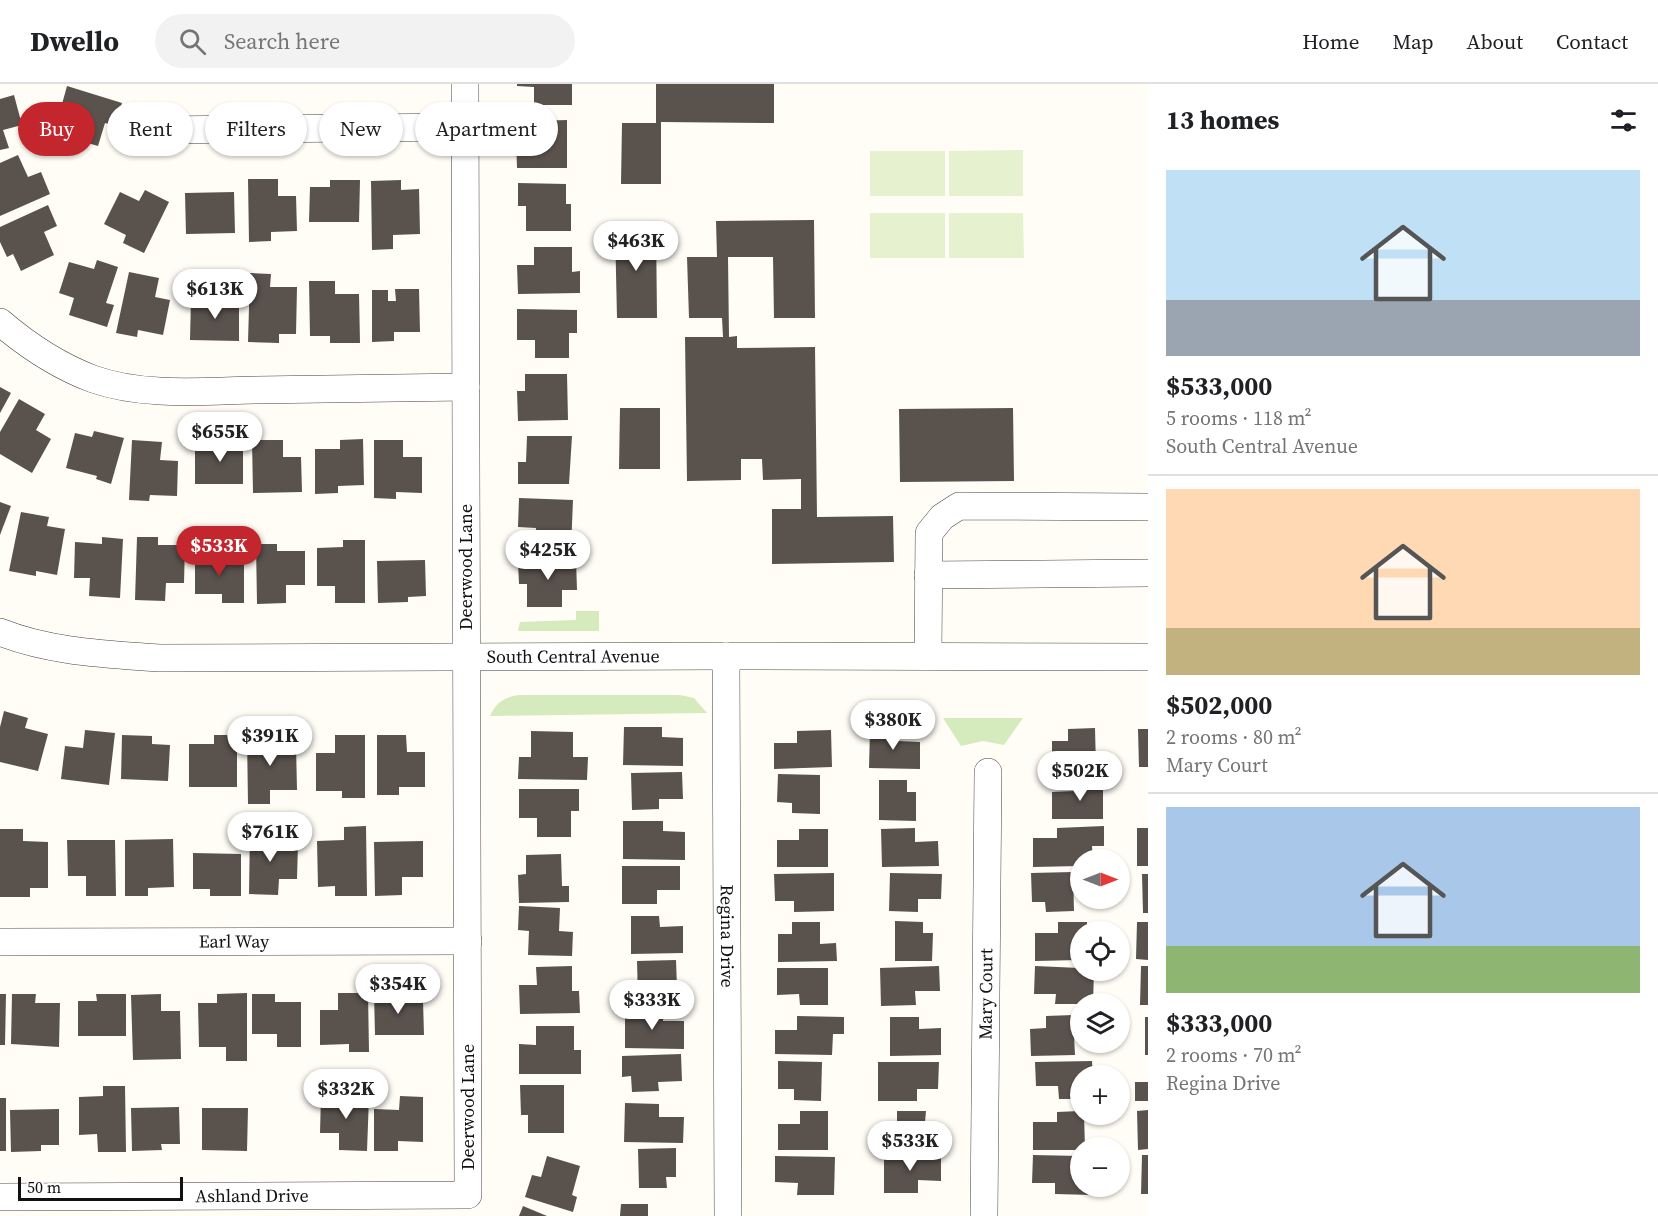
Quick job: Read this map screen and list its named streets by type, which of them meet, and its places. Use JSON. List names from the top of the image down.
{
  "streets": {
    "street": [
      "Deerwood Lane",
      "South Central Avenue",
      "Regina Drive",
      "Earl Way",
      "Mary Court",
      "Ashland Drive"
    ]
  },
  "crossings": [
    ["Deerwood Lane", "South Central Avenue"],
    ["Deerwood Lane", "Earl Way"],
    ["Deerwood Lane", "Ashland Drive"],
    ["South Central Avenue", "Regina Drive"]
  ],
  "scale_bar": "50 m",
  "north": "right",
  "page": {
    "header": "Dwello",
    "search": "Search here",
    "nav": [
      "Home",
      "Map",
      "About",
      "Contact"
    ],
    "heading": "13 homes",
    "chip": [
      "Buy",
      "Rent",
      "Filters",
      "New",
      "Apartment"
    ],
    "list": [
      {
        "name": "$533,000",
        "note": "5 rooms · 118 m² · South Central Avenue"
      },
      {
        "name": "$502,000",
        "note": "2 rooms · 80 m² · Mary Court"
      },
      {
        "name": "$333,000",
        "note": "2 rooms · 70 m² · Regina Drive"
      }
    ],
    "price": [
      "$463K",
      "$613K",
      "$655K",
      "$533K",
      "$425K",
      "$380K",
      "$391K",
      "$502K",
      "$761K",
      "$354K",
      "$333K",
      "$332K",
      "$533K"
    ],
    "map_buttons": ["+", "−"],
    "scale": "50 m"
  }
}
